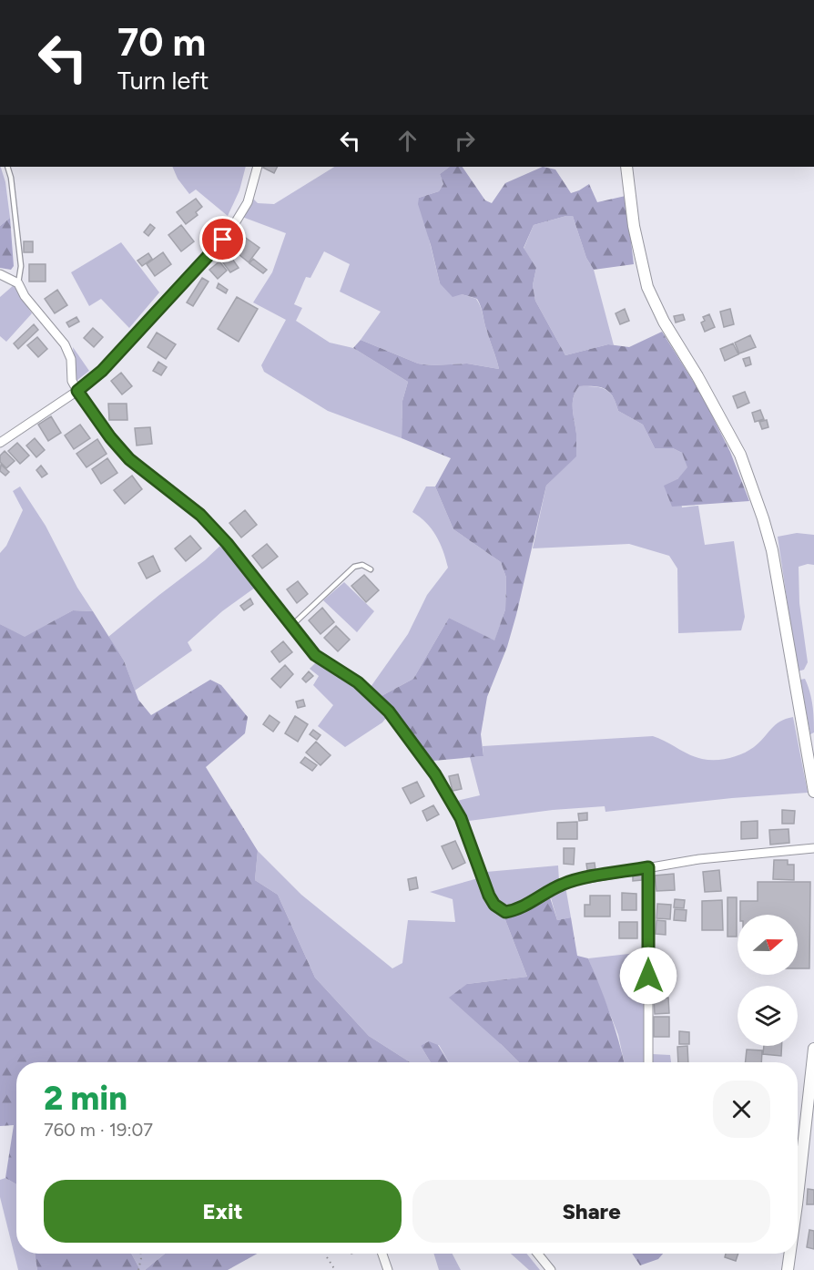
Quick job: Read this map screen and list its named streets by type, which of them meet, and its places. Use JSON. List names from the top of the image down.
{
  "north": "right",
  "page": {
    "turn": ["70 m", "Turn left"],
    "heading": ["2 min", "760 m · 19:07"],
    "buttons": ["Exit", "Share"]
  }
}
